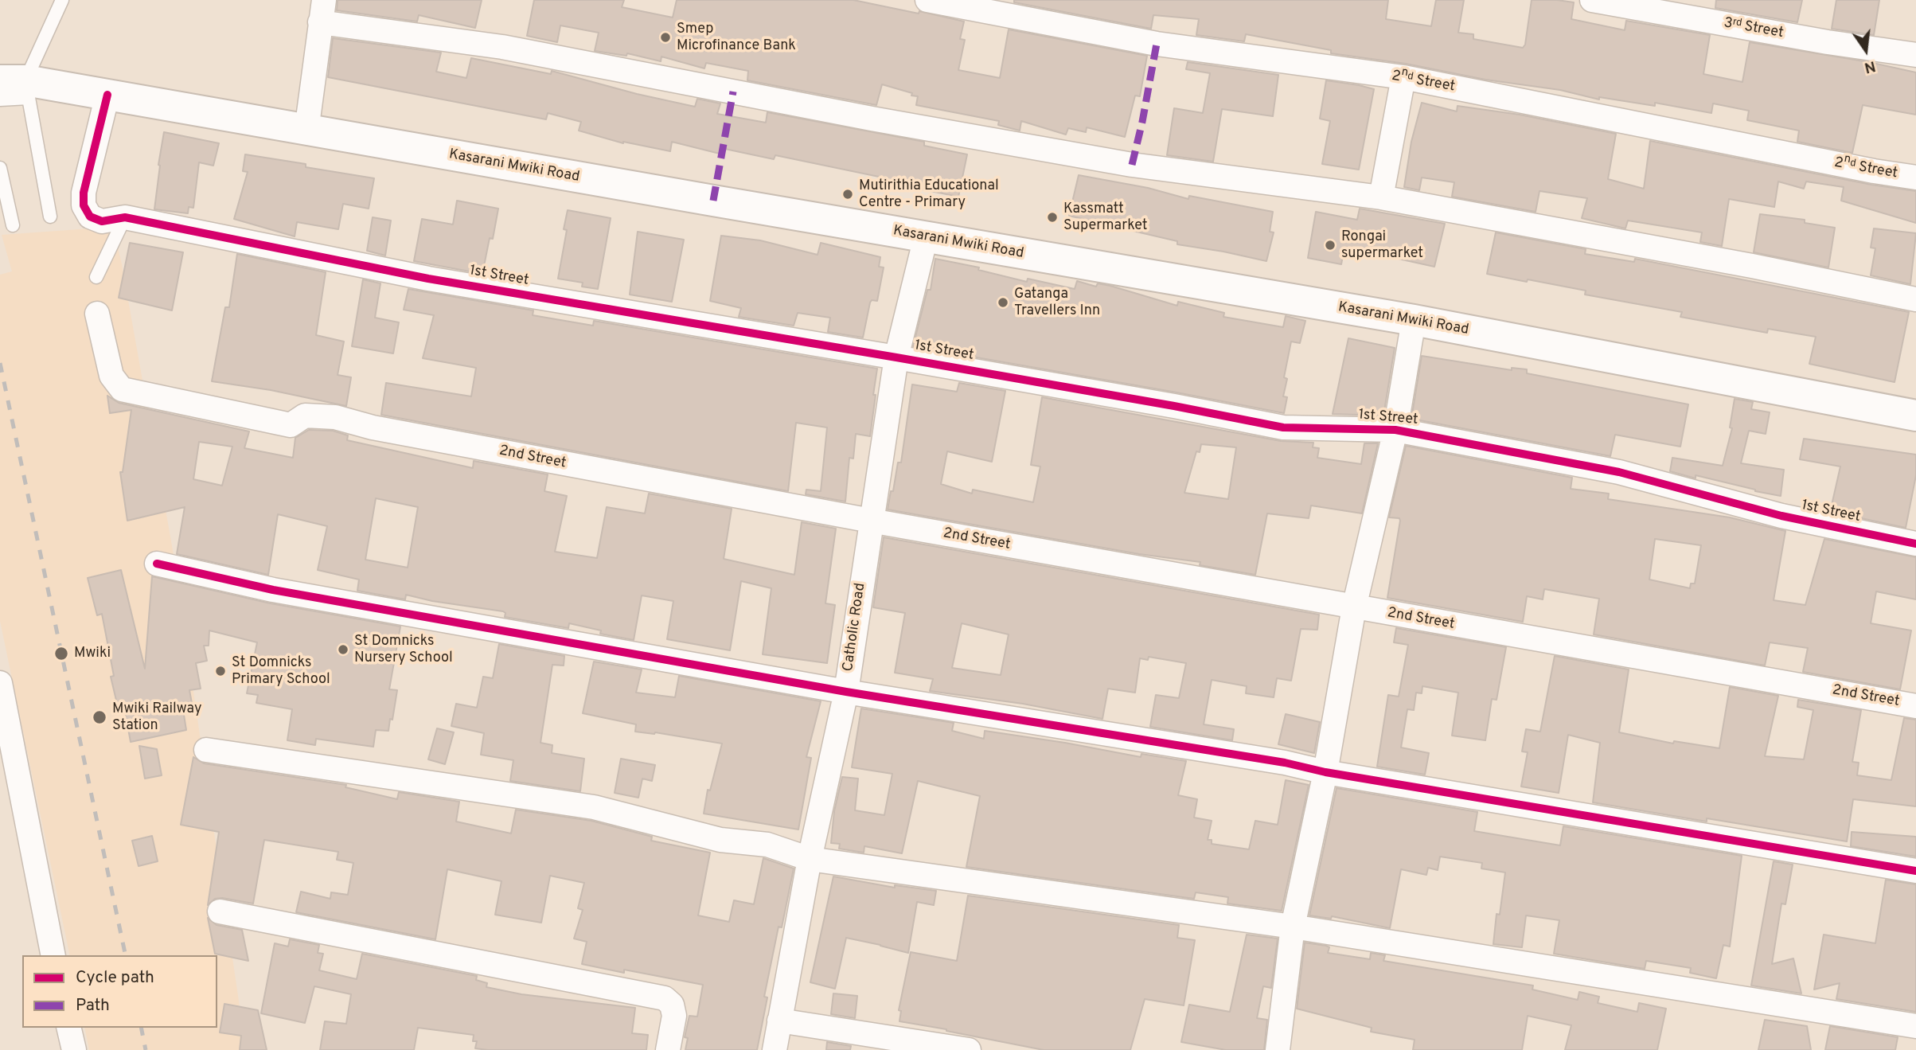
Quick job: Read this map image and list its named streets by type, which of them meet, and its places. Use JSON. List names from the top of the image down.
{
  "streets": {
    "main road": ["Kasarani Mwiki Road"],
    "street": [
      "3ʳᵈ Street",
      "2ⁿᵈ Street",
      "1st Street",
      "2nd Street",
      "Catholic Road"
    ]
  },
  "crossings": [
    ["Kasarani Mwiki Road", "1st Street"],
    ["Kasarani Mwiki Road", "Catholic Road"],
    ["1st Street", "Catholic Road"],
    ["2nd Street", "Catholic Road"]
  ],
  "places": [
    "Smep Microfinance Bank",
    "Mutirithia Educational Centre - Primary",
    "Kassmatt Supermarket",
    "Rongai supermarket",
    "Gatanga Travellers Inn",
    "St Domnicks Nursery School",
    "Mwiki",
    "St Domnicks Primary School",
    "Mwiki Railway Station"
  ],
  "legend": ["Cycle path", "Path"],
  "north": "bottom"
}
